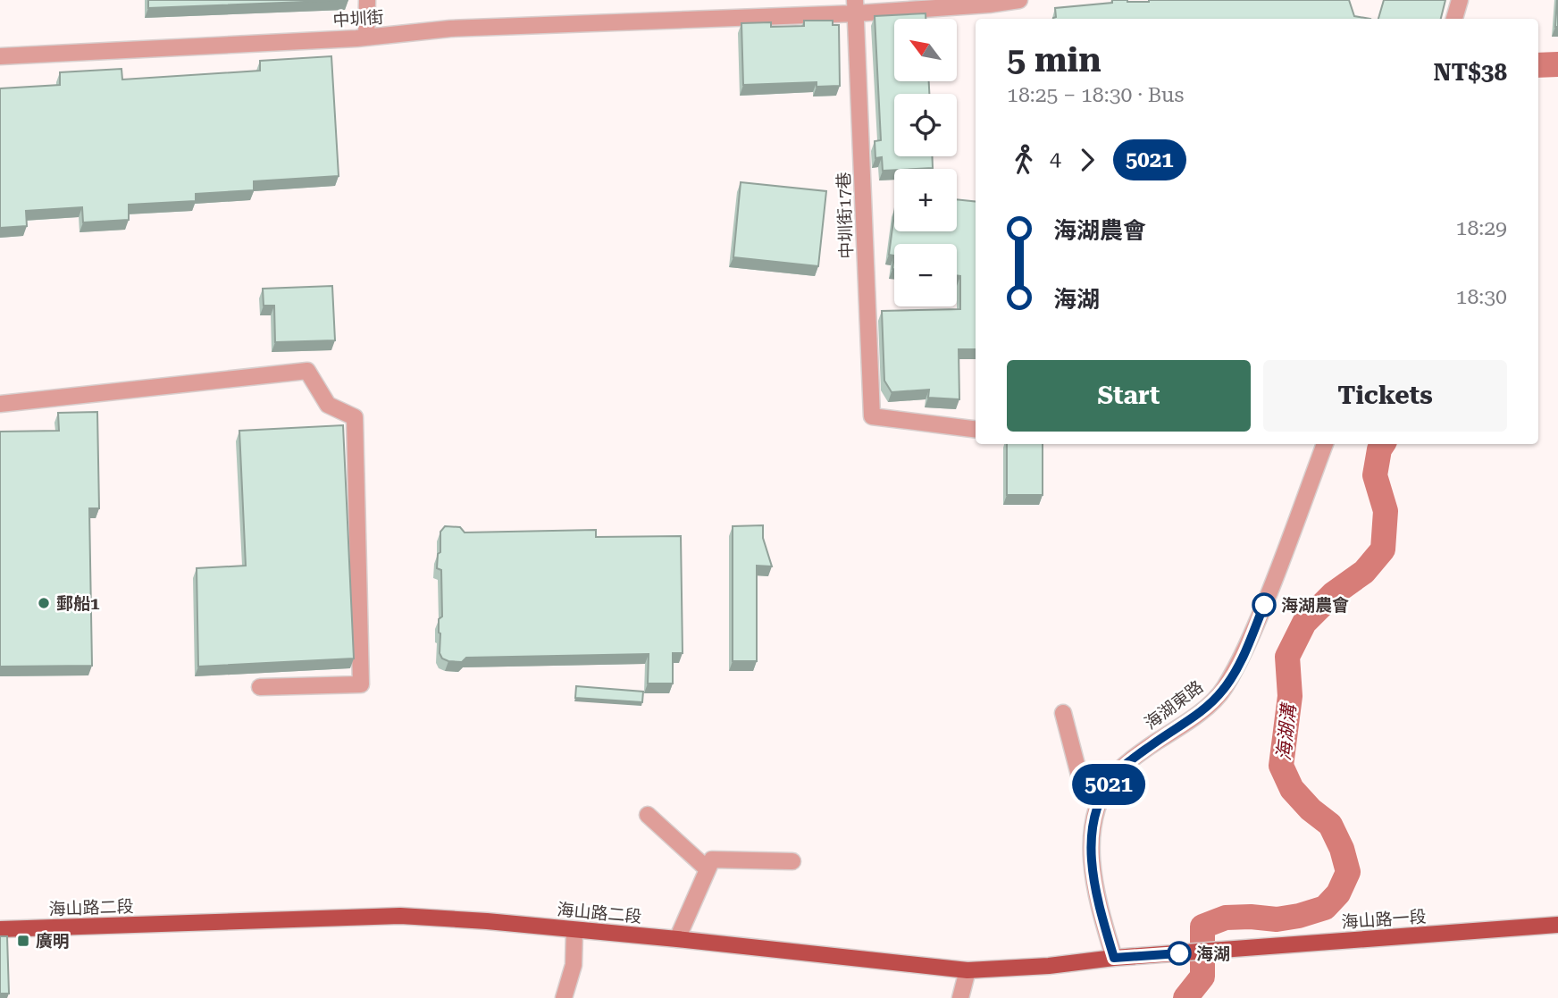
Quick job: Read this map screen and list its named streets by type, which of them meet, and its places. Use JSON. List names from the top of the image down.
{
  "streets": {
    "main road": ["海山路二段", "海山路一段"],
    "street": ["中圳街", "中圳街17巷", "海湖東路"]
  },
  "crossings": [
    ["中圳街", "中圳街17巷"],
    ["海湖東路", "海山路二段"],
    ["海山路二段", "海山路一段"]
  ],
  "water": ["海湖溝"],
  "places": {
    "other": ["郵船1", "海湖農會", "海湖"],
    "transit": ["廣明"]
  },
  "lines": ["bus line 5021"],
  "north": "top left",
  "page": {
    "on_map": "5021",
    "map_buttons": ["+", "−"],
    "heading": ["5 min", "18:25 – 18:30 · Bus", "NT$38"],
    "legs": ["4", "5021"],
    "list": [
      {
        "name": "海湖農會",
        "value": "18:29"
      },
      {
        "name": "海湖",
        "value": "18:30"
      }
    ],
    "buttons": ["Start", "Tickets"]
  }
}
